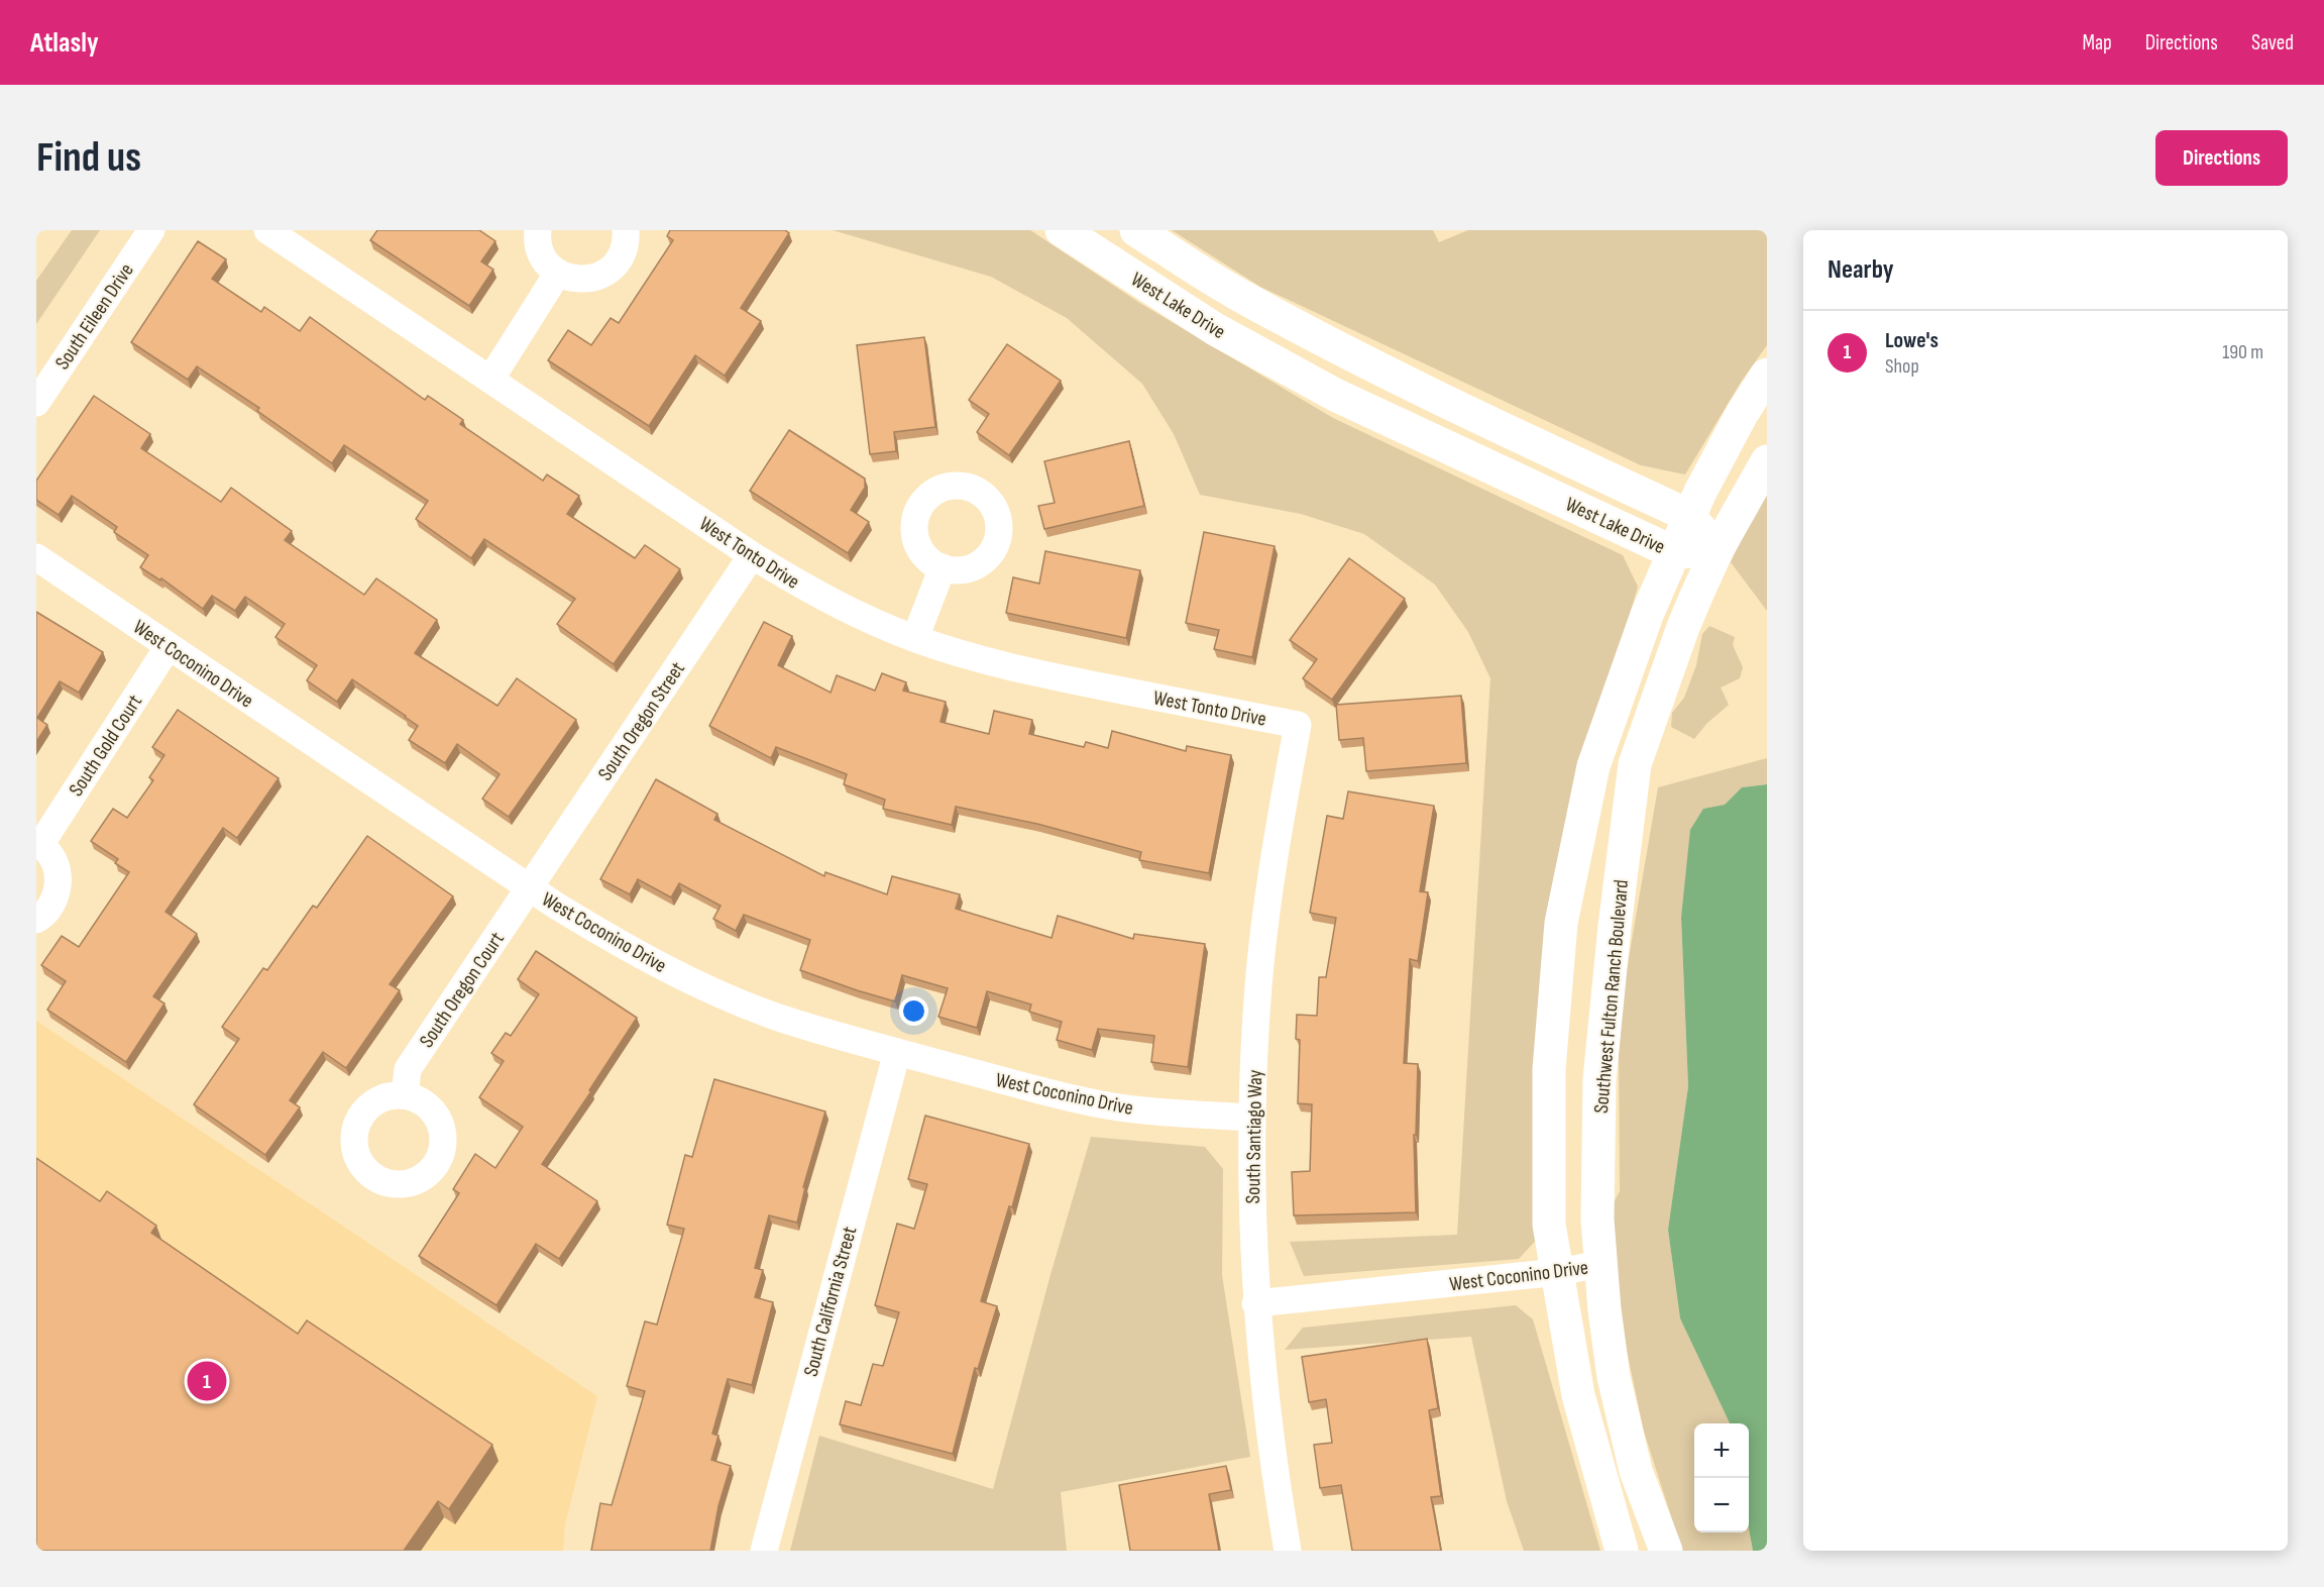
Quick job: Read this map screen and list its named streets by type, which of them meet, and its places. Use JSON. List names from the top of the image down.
{
  "streets": {
    "street": [
      "West Lake Drive",
      "South Eileen Drive",
      "West Tonto Drive",
      "West Coconino Drive",
      "South Oregon Street",
      "South Gold Court",
      "South Oregon Court",
      "Southwest Fulton Ranch Boulevard",
      "South Santiago Way",
      "South California Street"
    ]
  },
  "crossings": [
    ["West Lake Drive", "Southwest Fulton Ranch Boulevard"],
    ["West Tonto Drive", "South Oregon Street"],
    ["West Tonto Drive", "South Santiago Way"],
    ["West Coconino Drive", "South Oregon Street"],
    ["West Coconino Drive", "South Gold Court"],
    ["West Coconino Drive", "South Oregon Court"],
    ["West Coconino Drive", "Southwest Fulton Ranch Boulevard"],
    ["West Coconino Drive", "South Santiago Way"],
    ["West Coconino Drive", "South California Street"],
    ["South Oregon Street", "South Oregon Court"]
  ],
  "page": {
    "header": "Atlasly",
    "nav": ["Map", "Directions", "Saved"],
    "buttons": "Directions",
    "title": "Find us",
    "heading": "Nearby",
    "list": [
      {
        "mark": "1",
        "name": "Lowe's",
        "note": "Shop",
        "value": "190 m"
      }
    ],
    "pins": "1",
    "map_buttons": ["+", "−"]
  }
}
